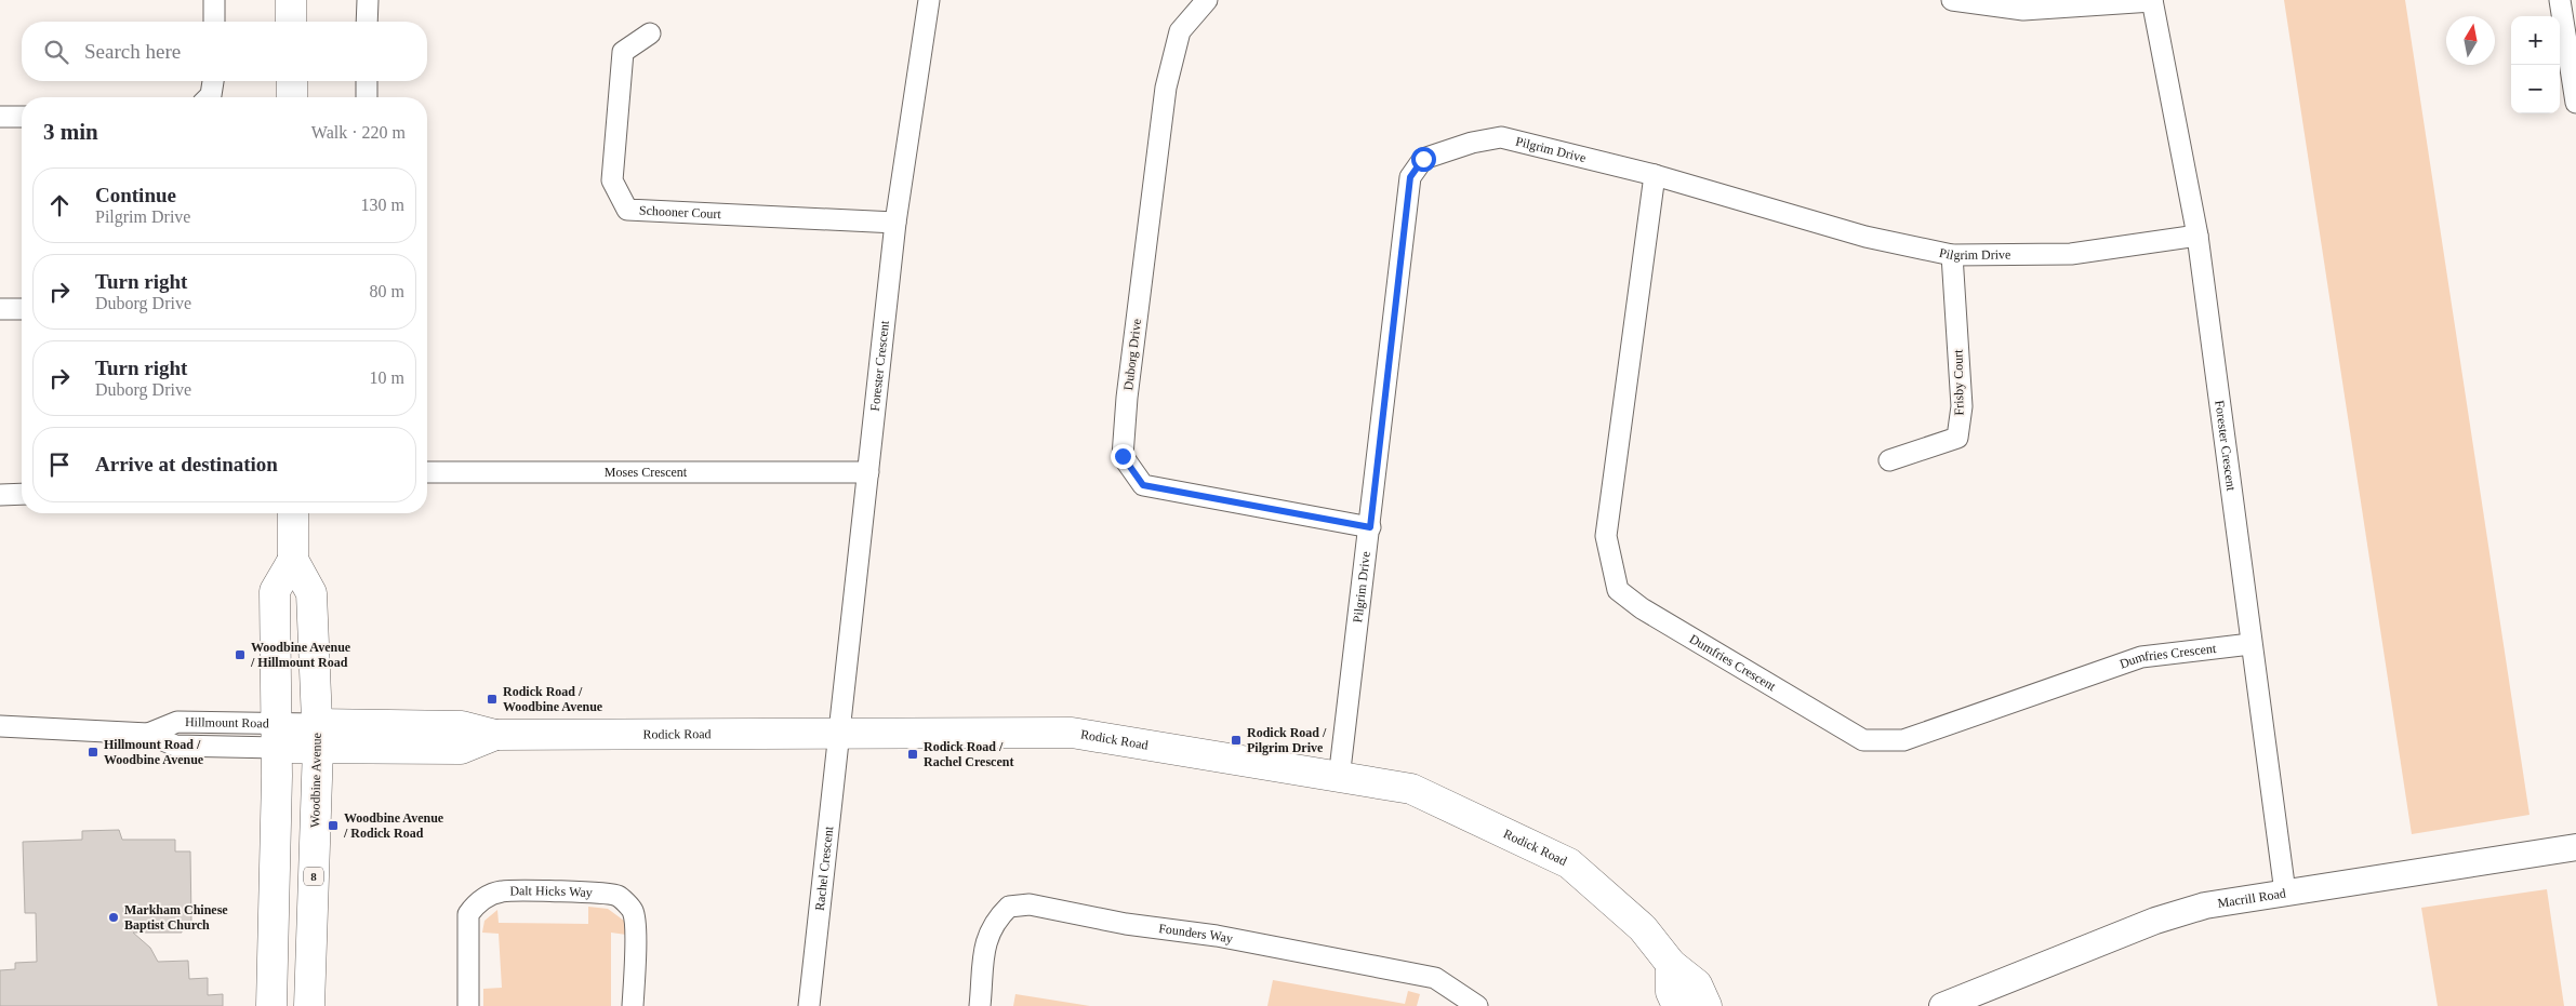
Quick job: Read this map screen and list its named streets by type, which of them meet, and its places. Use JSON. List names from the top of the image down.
{
  "streets": {
    "main road": ["Rodick Road", "Woodbine Avenue", "8"],
    "street": [
      "Pilgrim Drive",
      "Schooner Court",
      "Duborg Drive",
      "Forester Crescent",
      "Frisby Court",
      "Moses Crescent",
      "Dumfries Crescent",
      "Hillmount Road",
      "Rachel Crescent",
      "Dalt Hicks Way",
      "Macrill Road",
      "Founders Way"
    ]
  },
  "crossings": [
    ["Pilgrim Drive", "Duborg Drive"],
    ["Pilgrim Drive", "Forester Crescent"],
    ["Pilgrim Drive", "Frisby Court"],
    ["Pilgrim Drive", "Dumfries Crescent"],
    ["Pilgrim Drive", "Rodick Road"],
    ["Schooner Court", "Forester Crescent"],
    ["Forester Crescent", "Moses Crescent"],
    ["Forester Crescent", "Dumfries Crescent"],
    ["Forester Crescent", "Rodick Road"],
    ["Forester Crescent", "Rachel Crescent"],
    ["Forester Crescent", "Macrill Road"],
    ["Hillmount Road", "Rodick Road"],
    ["Rodick Road", "Woodbine Avenue"],
    ["Rodick Road", "Rachel Crescent"]
  ],
  "places": {
    "transit": [
      "Woodbine Avenue / Hillmount Road",
      "Rodick Road / Woodbine Avenue",
      "Rodick Road / Pilgrim Drive",
      "Hillmount Road / Woodbine Avenue",
      "Rodick Road / Rachel Crescent",
      "Woodbine Avenue / Rodick Road"
    ],
    "other": ["Markham Chinese Baptist Church"]
  },
  "north": "top",
  "page": {
    "map_buttons": ["+", "−"],
    "search": "Search here",
    "heading": ["3 min", "Walk · 220 m"],
    "list": [
      ["Continue", "Pilgrim Drive", "130 m"],
      ["Turn right", "Duborg Drive", "80 m"],
      ["Turn right", "Duborg Drive", "10 m"],
      "Arrive at destination"
    ]
  }
}
